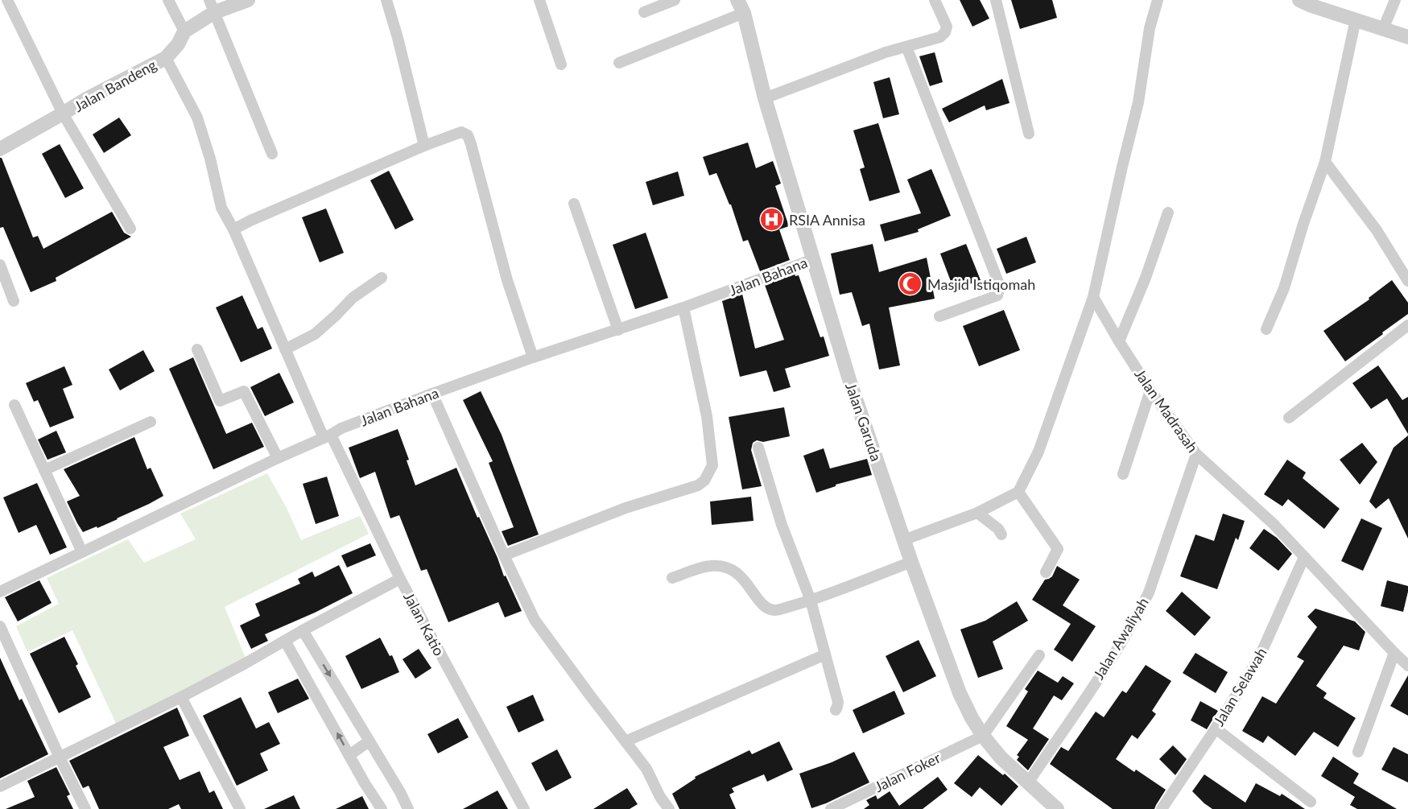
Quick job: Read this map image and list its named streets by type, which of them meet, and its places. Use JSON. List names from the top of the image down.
{
  "streets": {
    "street": [
      "Jalan Bandeng",
      "Jalan Bahana",
      "Jalan Madrasah",
      "Jalan Garuda",
      "Jalan Katio",
      "Jalan Awaliyah",
      "Jalan Selawah",
      "Jalan Foker"
    ]
  },
  "crossings": [
    ["Jalan Bandeng", "Jalan Katio"],
    ["Jalan Bahana", "Jalan Garuda"],
    ["Jalan Bahana", "Jalan Katio"],
    ["Jalan Madrasah", "Jalan Awaliyah"],
    ["Jalan Madrasah", "Jalan Selawah"],
    ["Jalan Garuda", "Jalan Awaliyah"],
    ["Jalan Garuda", "Jalan Foker"]
  ],
  "places": {
    "hospital": ["RSIA Annisa"],
    "mosque": ["Masjid Istiqomah"]
  }
}
